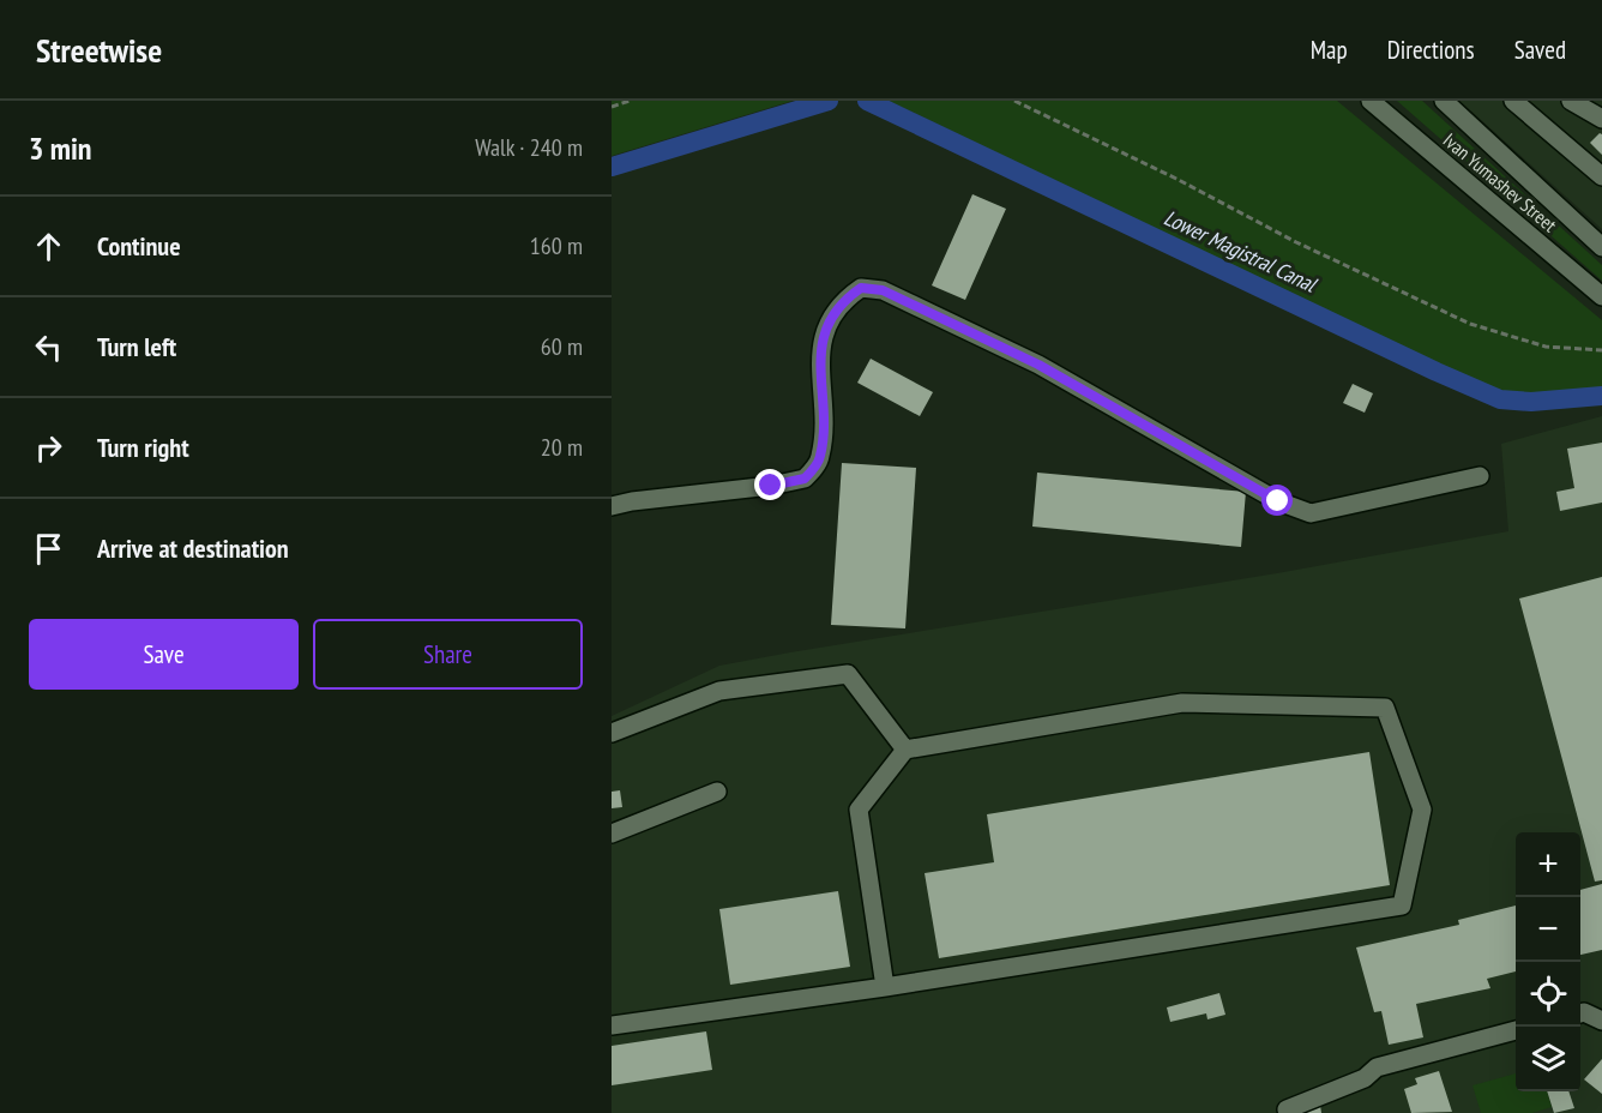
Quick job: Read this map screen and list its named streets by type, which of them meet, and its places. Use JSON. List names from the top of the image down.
{
  "streets": {
    "street": ["Ivan Yumashev Street"]
  },
  "water": ["Lower Magistral Canal"],
  "page": {
    "header": "Streetwise",
    "nav": ["Map", "Directions", "Saved"],
    "heading": ["3 min", "Walk · 240 m"],
    "list": [
      ["Continue", "160 m"],
      ["Turn left", "60 m"],
      ["Turn right", "20 m"],
      "Arrive at destination"
    ],
    "buttons": ["Save", "Share"],
    "map_buttons": ["+", "−"]
  }
}
